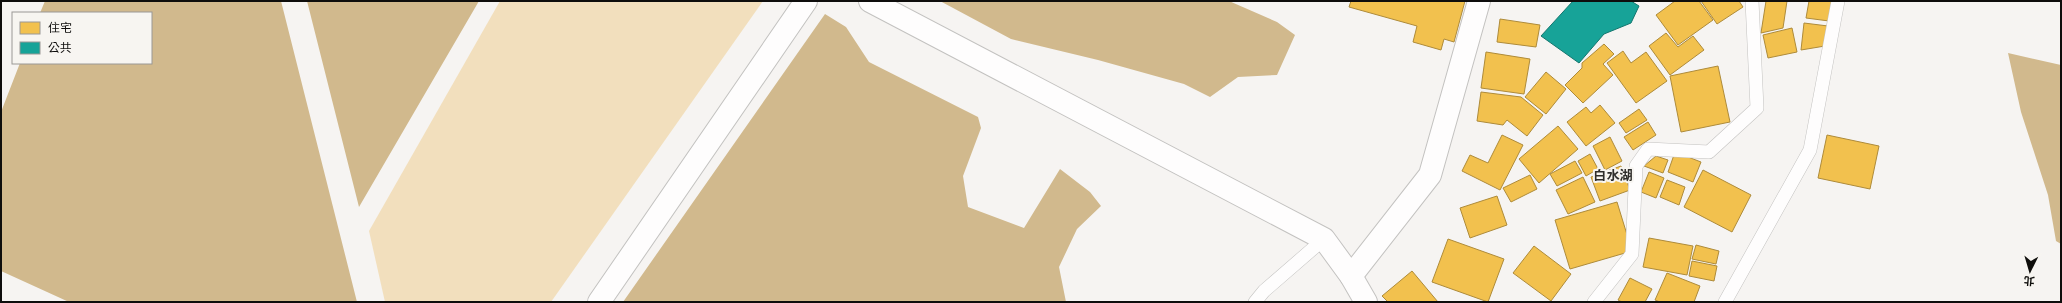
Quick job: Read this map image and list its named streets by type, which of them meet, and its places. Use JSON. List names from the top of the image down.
{
  "districts": ["白水湖"],
  "legend": ["住宅", "公共"],
  "north": "bottom"
}
